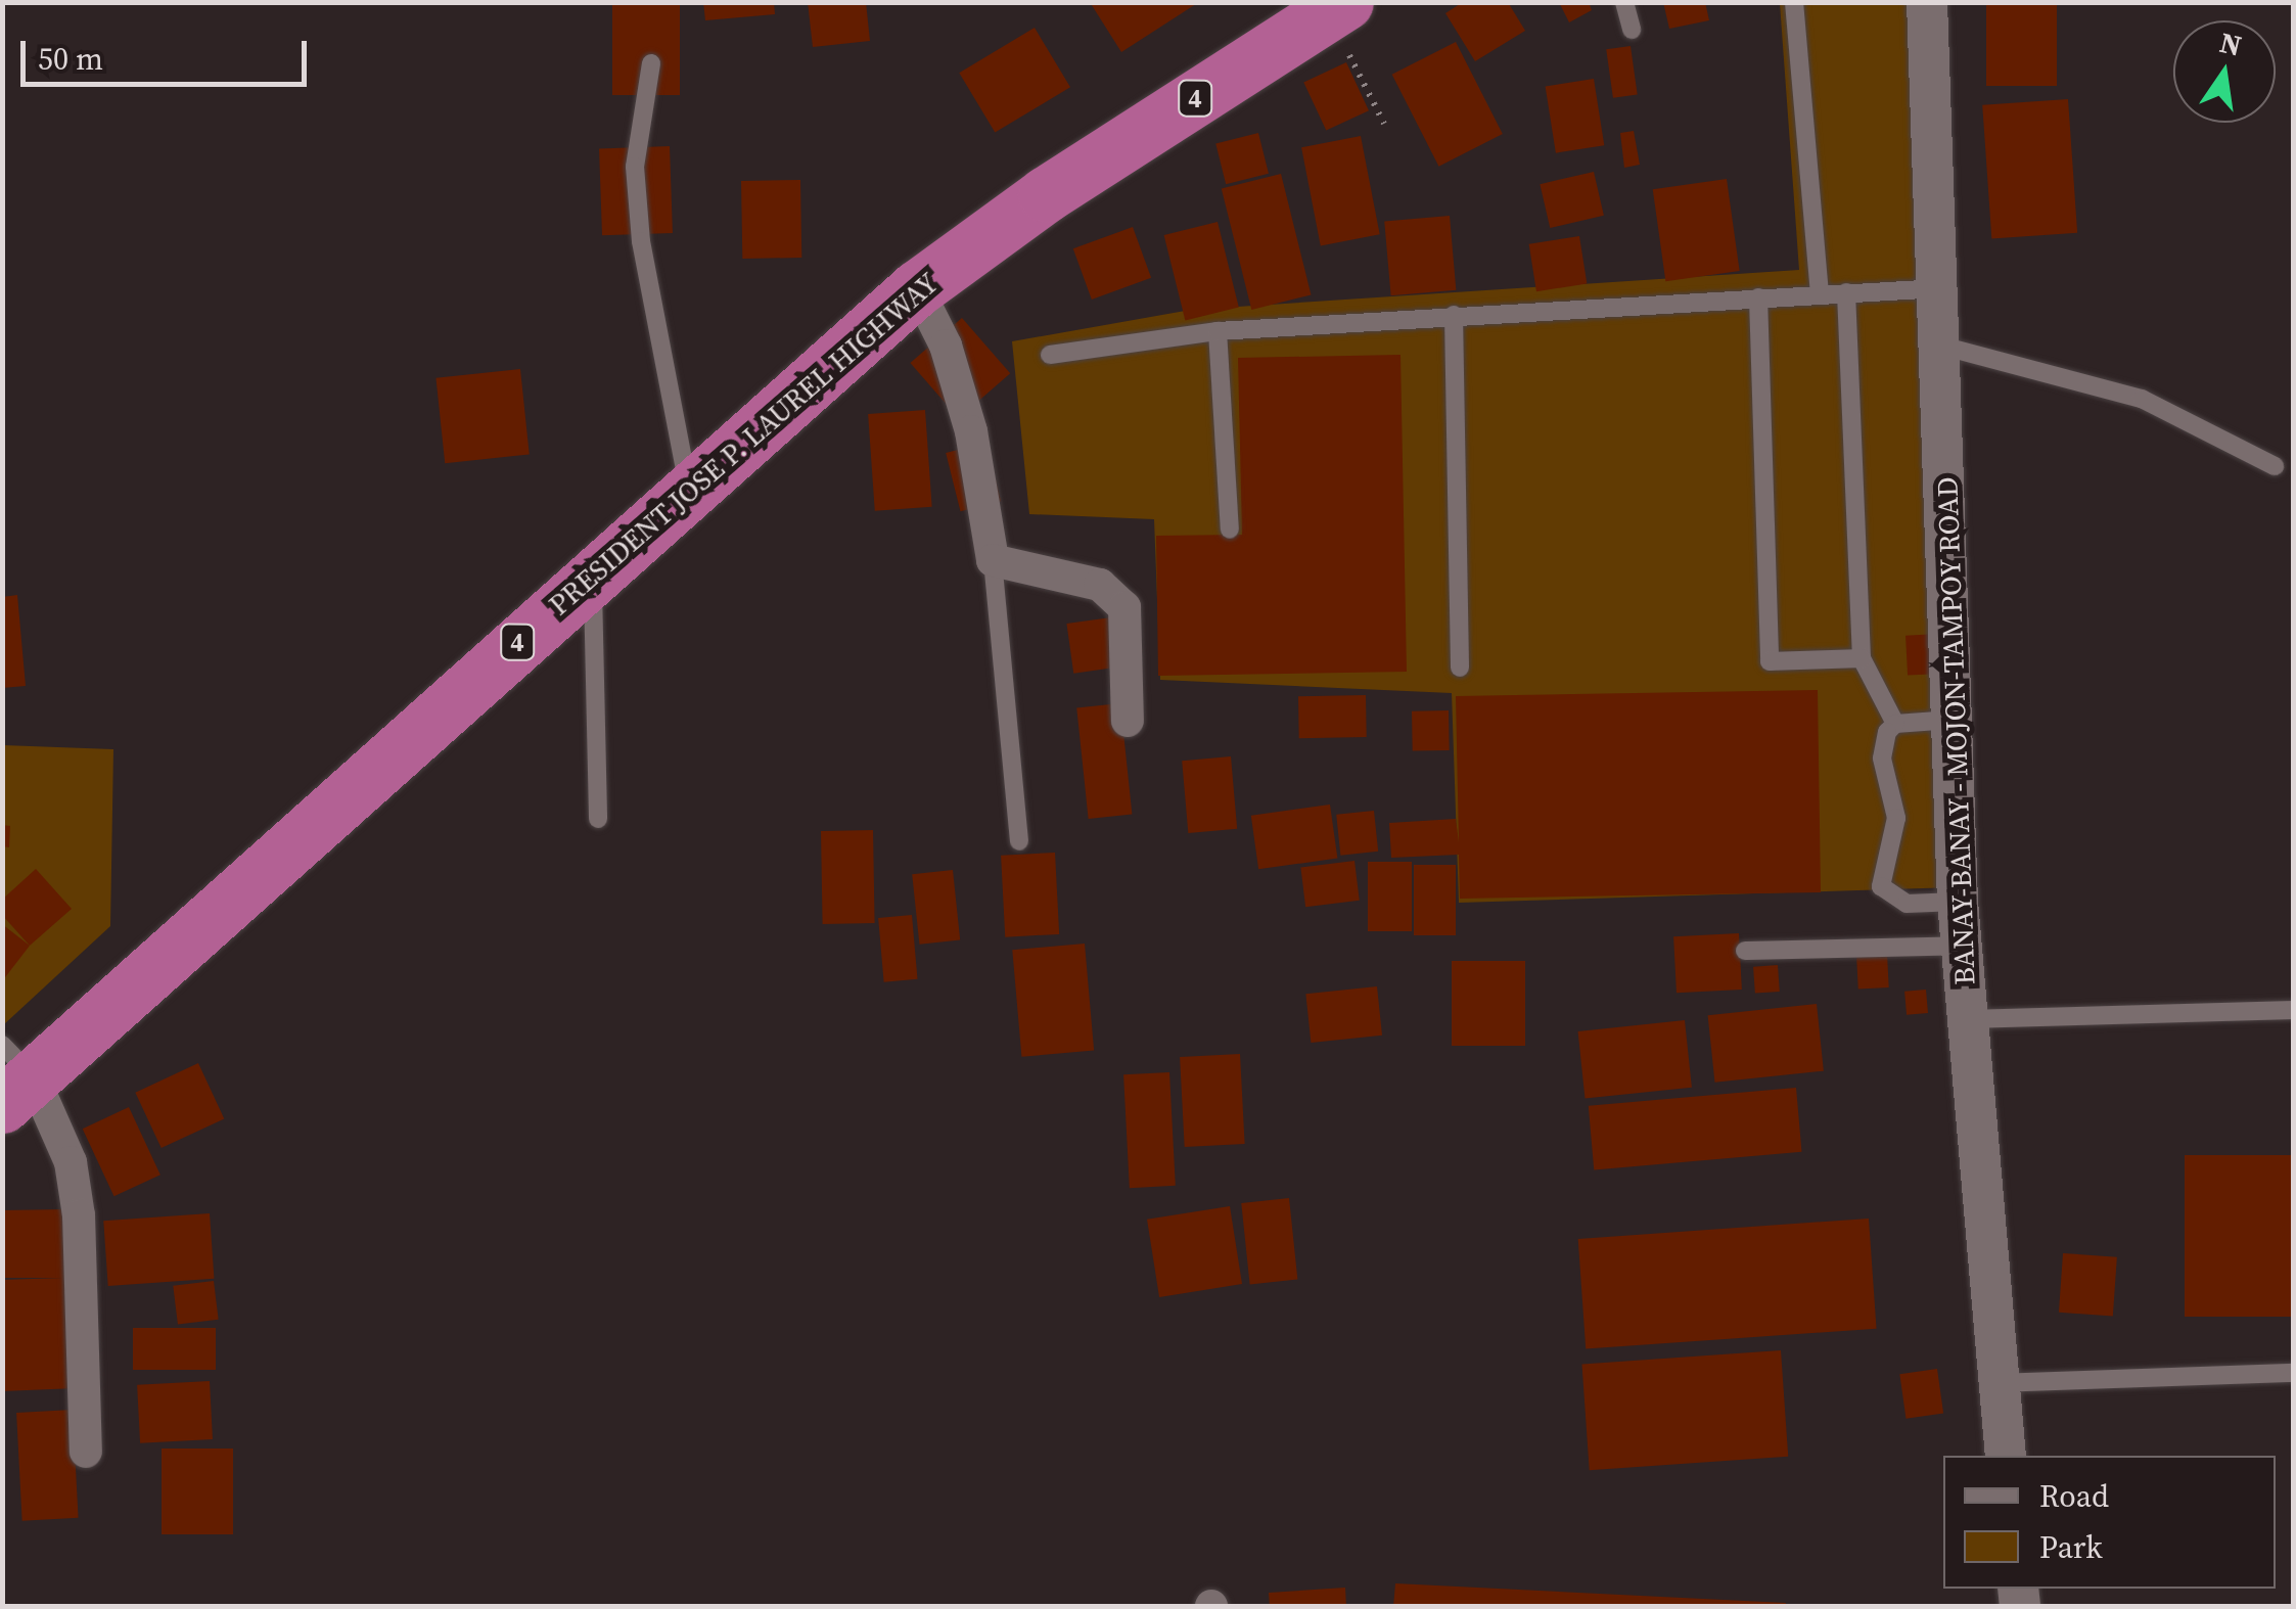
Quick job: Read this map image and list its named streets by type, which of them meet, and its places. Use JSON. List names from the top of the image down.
{
  "streets": {
    "highway": ["4", "PRESIDENT JOSE P. LAUREL HIGHWAY"],
    "street": ["BANAY-BANAY - MOJON-TAMPOY ROAD"]
  },
  "legend": ["Road", "Park"],
  "scale_bar": "50 m",
  "north": "top"
}
